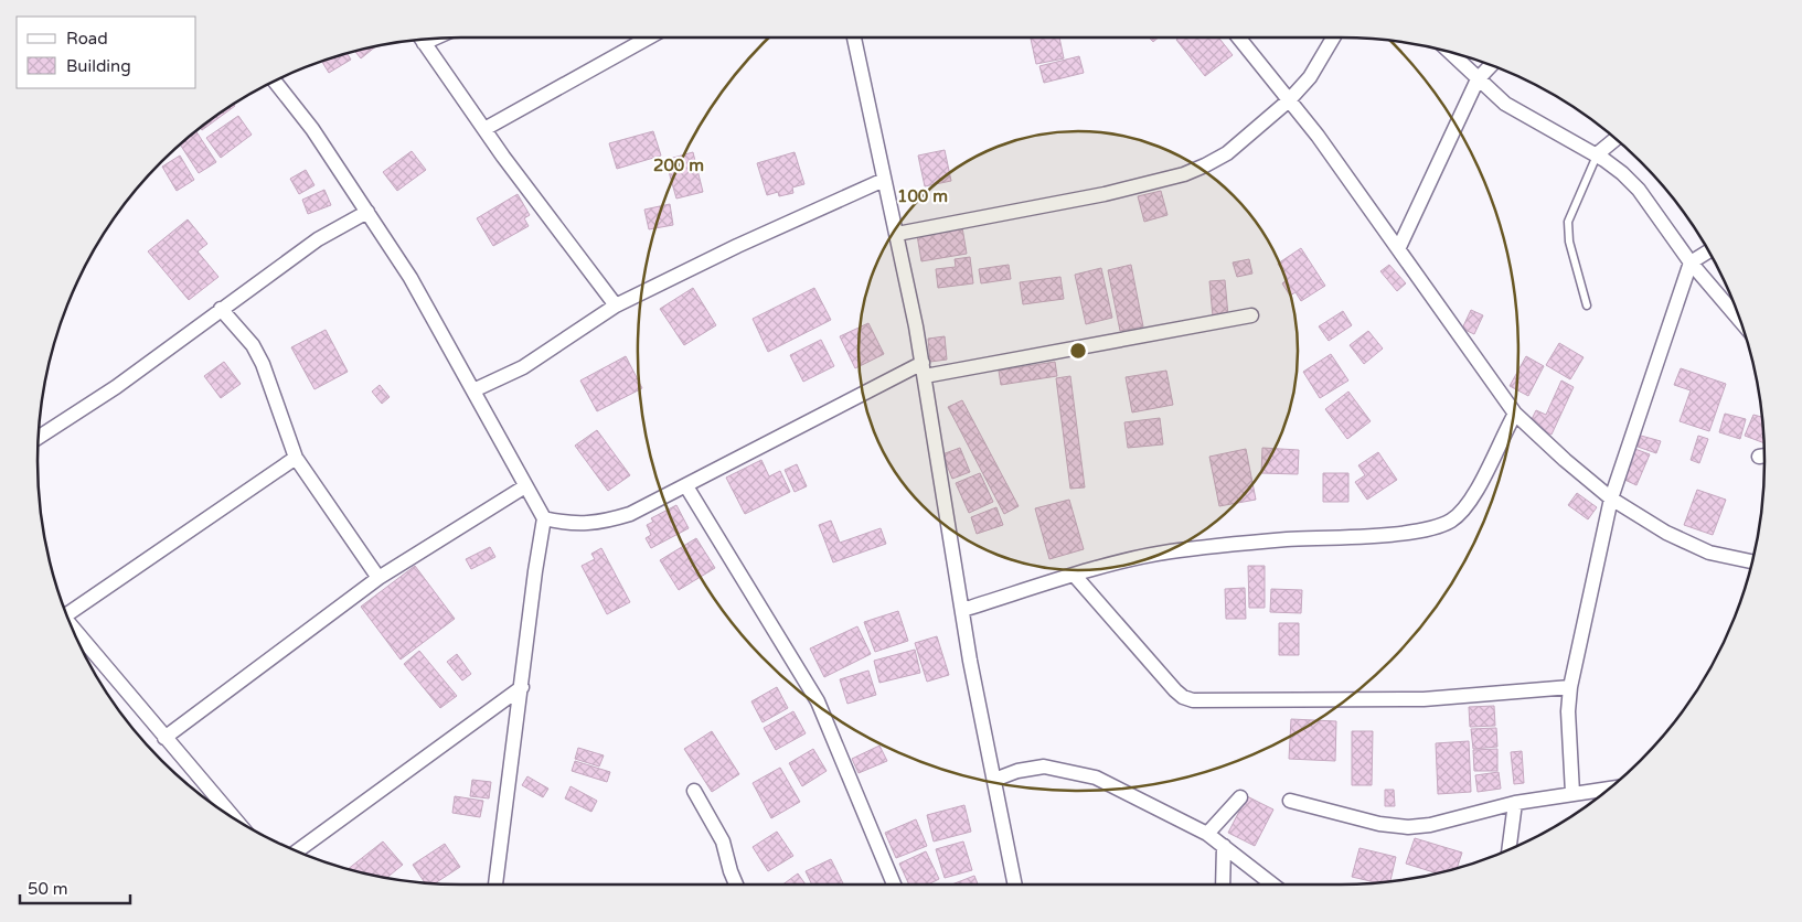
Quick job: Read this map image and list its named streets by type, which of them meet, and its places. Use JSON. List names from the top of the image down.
{
  "legend": ["Road", "Building"],
  "scale_bar": "50 m",
  "rings": ["200 m", "100 m"]
}
